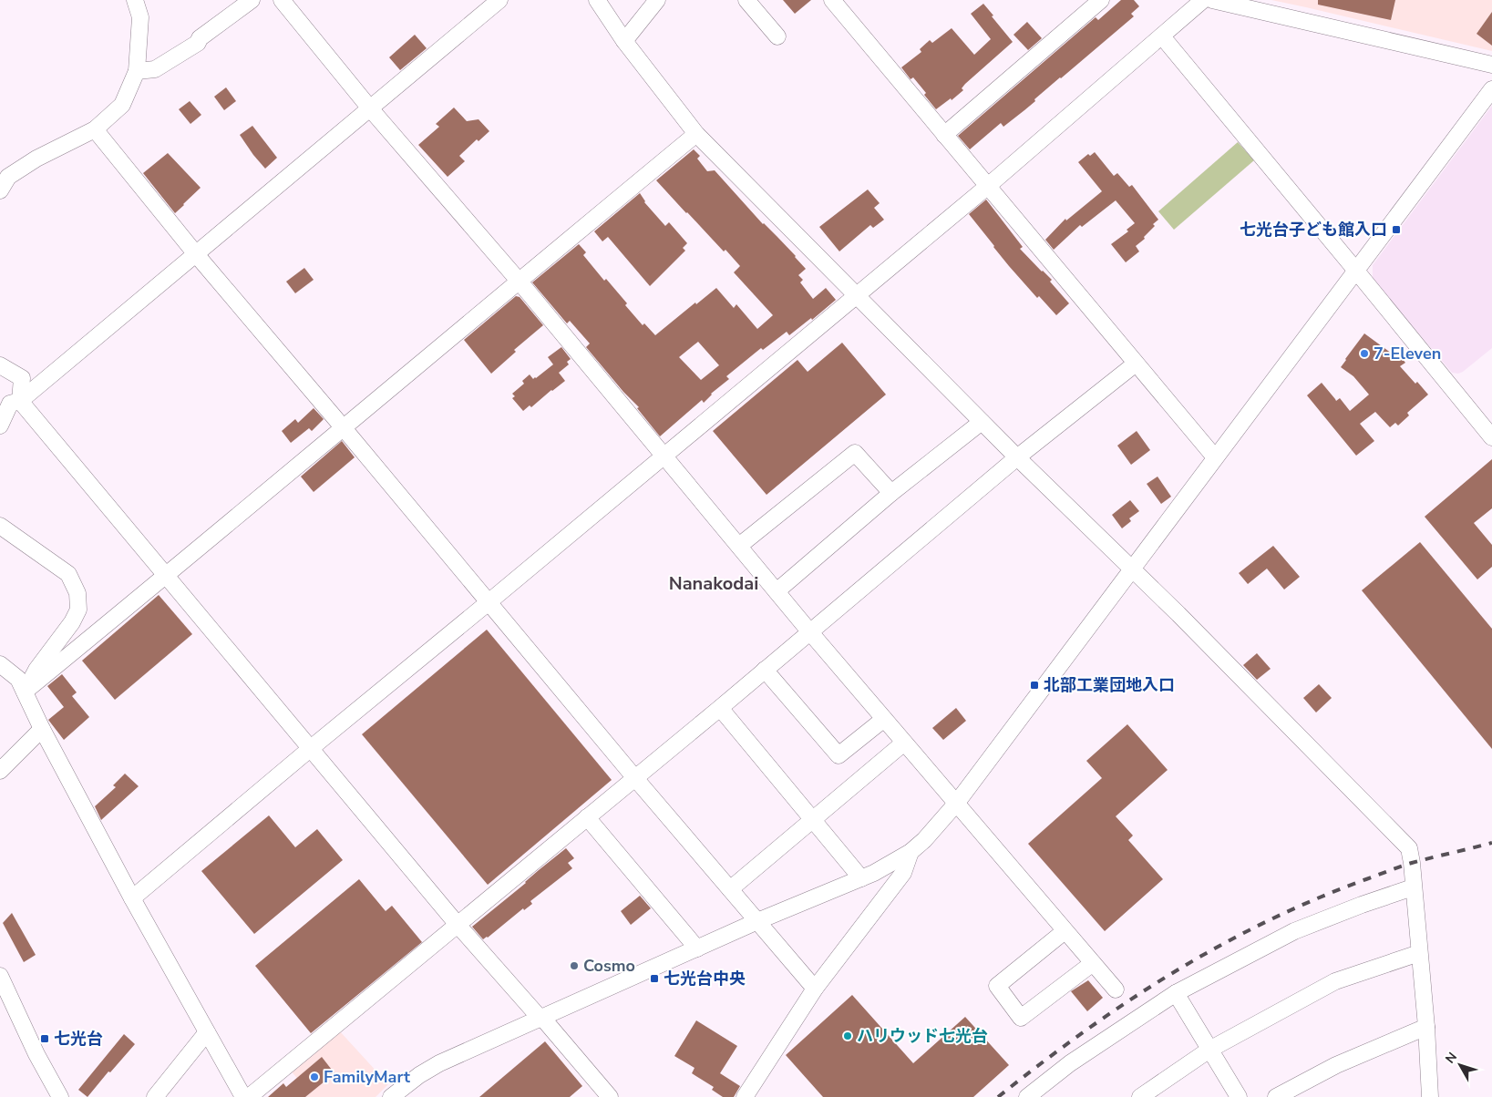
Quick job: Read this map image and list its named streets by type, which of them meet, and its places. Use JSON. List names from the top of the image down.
{
  "districts": ["Nanakodai"],
  "places": {
    "transit": [
      "七光台子ども館入口",
      "北部工業団地入口",
      "七光台中央",
      "七光台"
    ],
    "other": [
      "7-Eleven",
      "Cosmo",
      "ハリウッド七光台",
      "FamilyMart"
    ]
  },
  "north": "top left"
}
